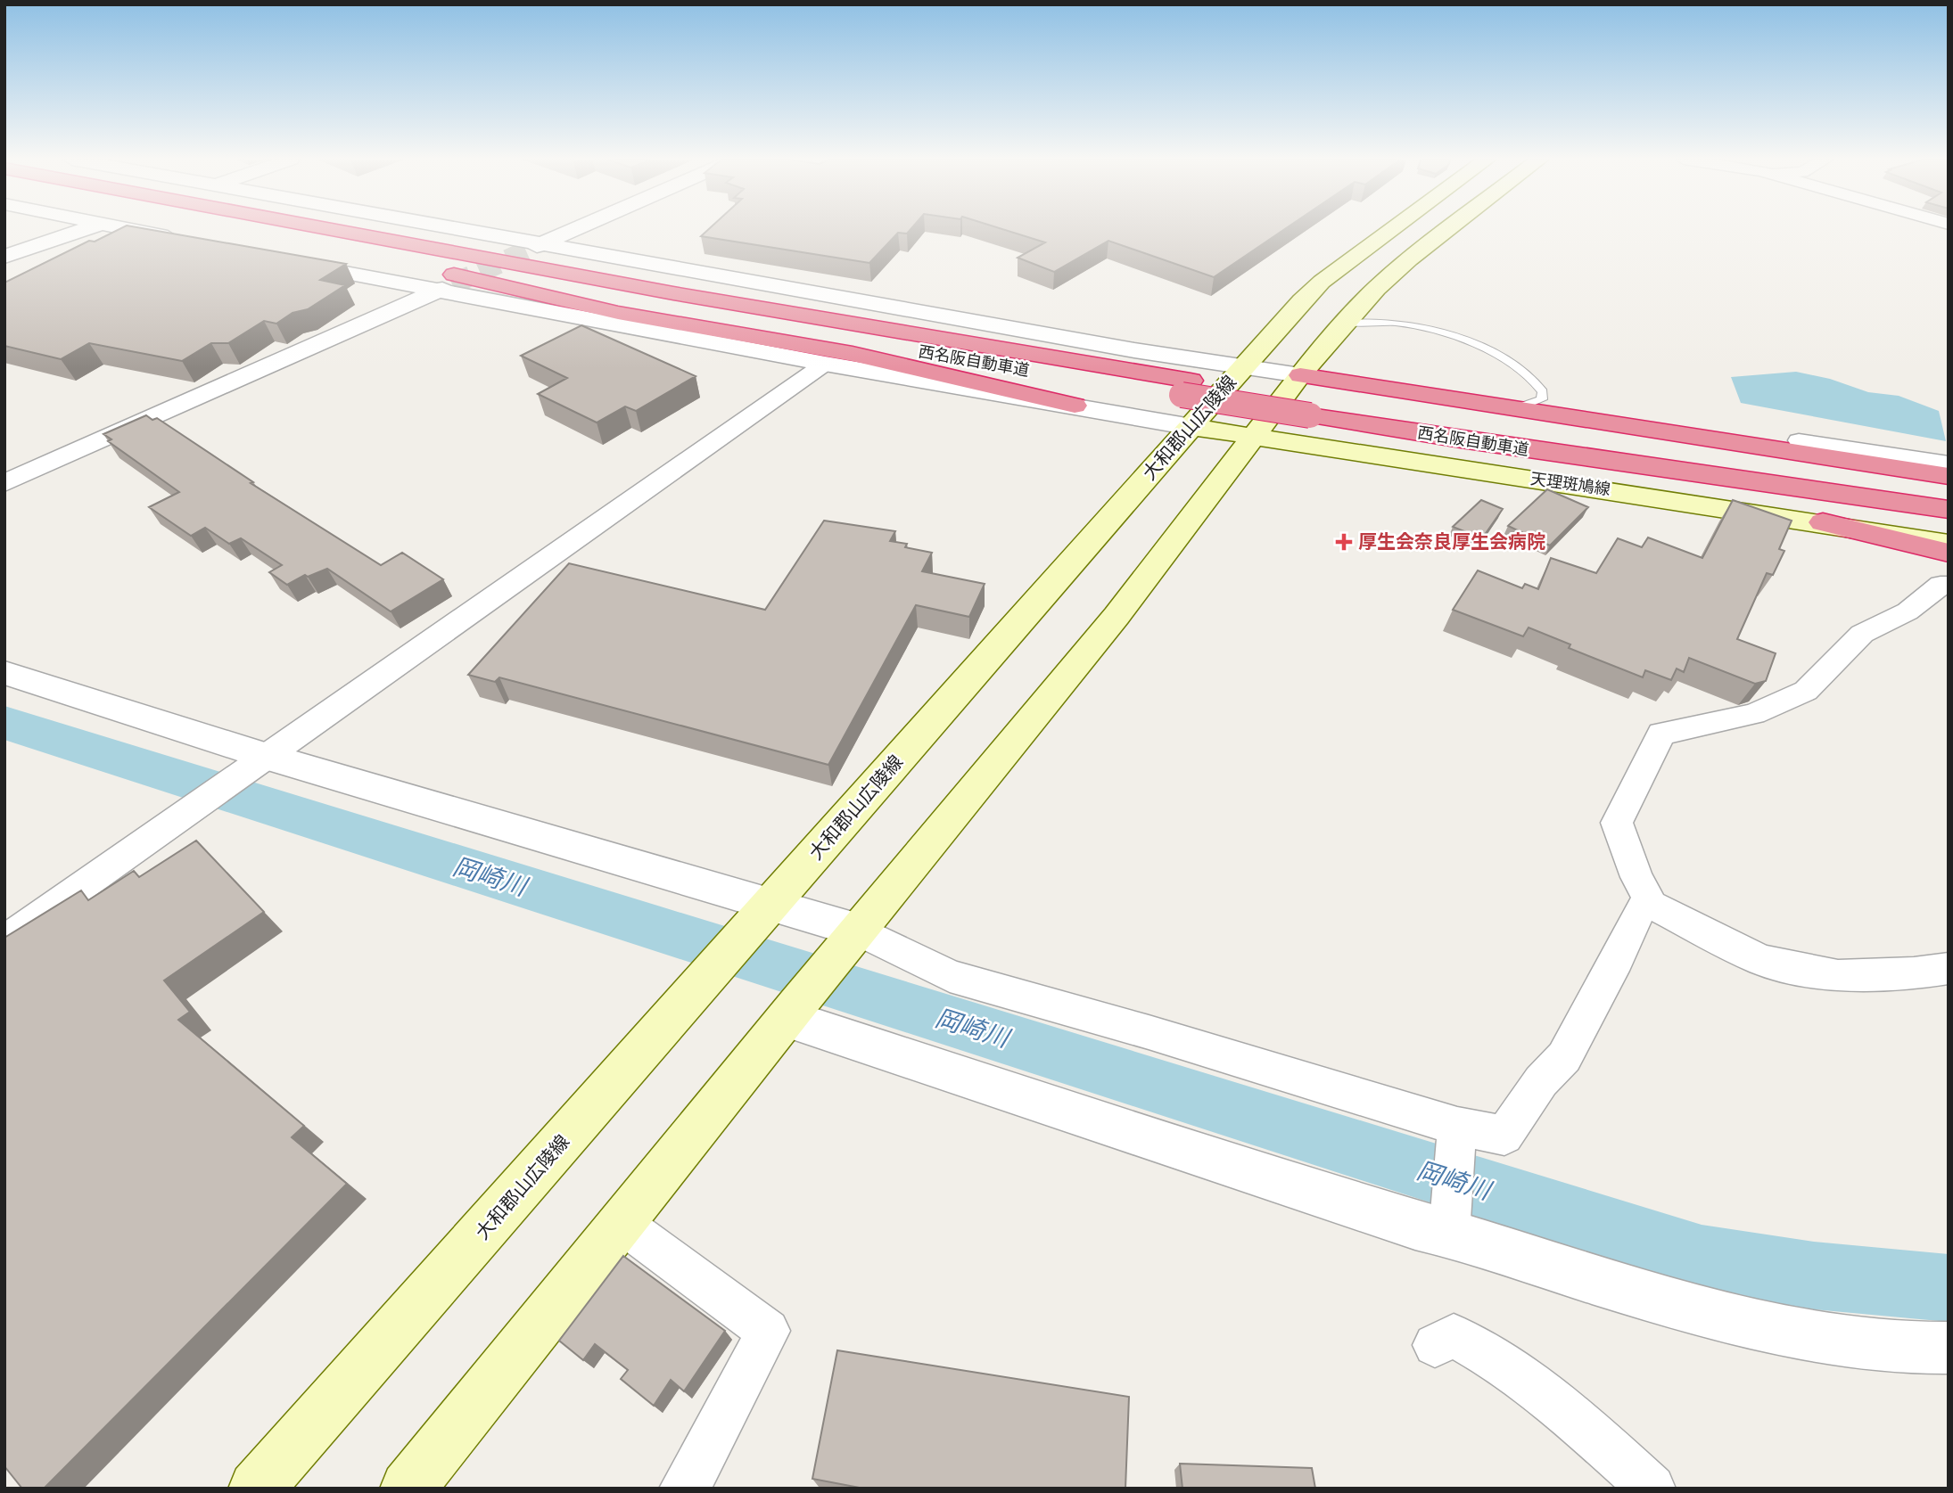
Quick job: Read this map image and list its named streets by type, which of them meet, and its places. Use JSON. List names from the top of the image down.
{
  "streets": {
    "highway": ["西名阪自動車道"],
    "main road": ["大和郡山広陵線", "天理斑鳩線"]
  },
  "crossings": [
    ["大和郡山広陵線", "天理斑鳩線"]
  ],
  "water": ["岡崎川"],
  "places": {
    "health": ["厚生会奈良厚生会病院"]
  }
}
